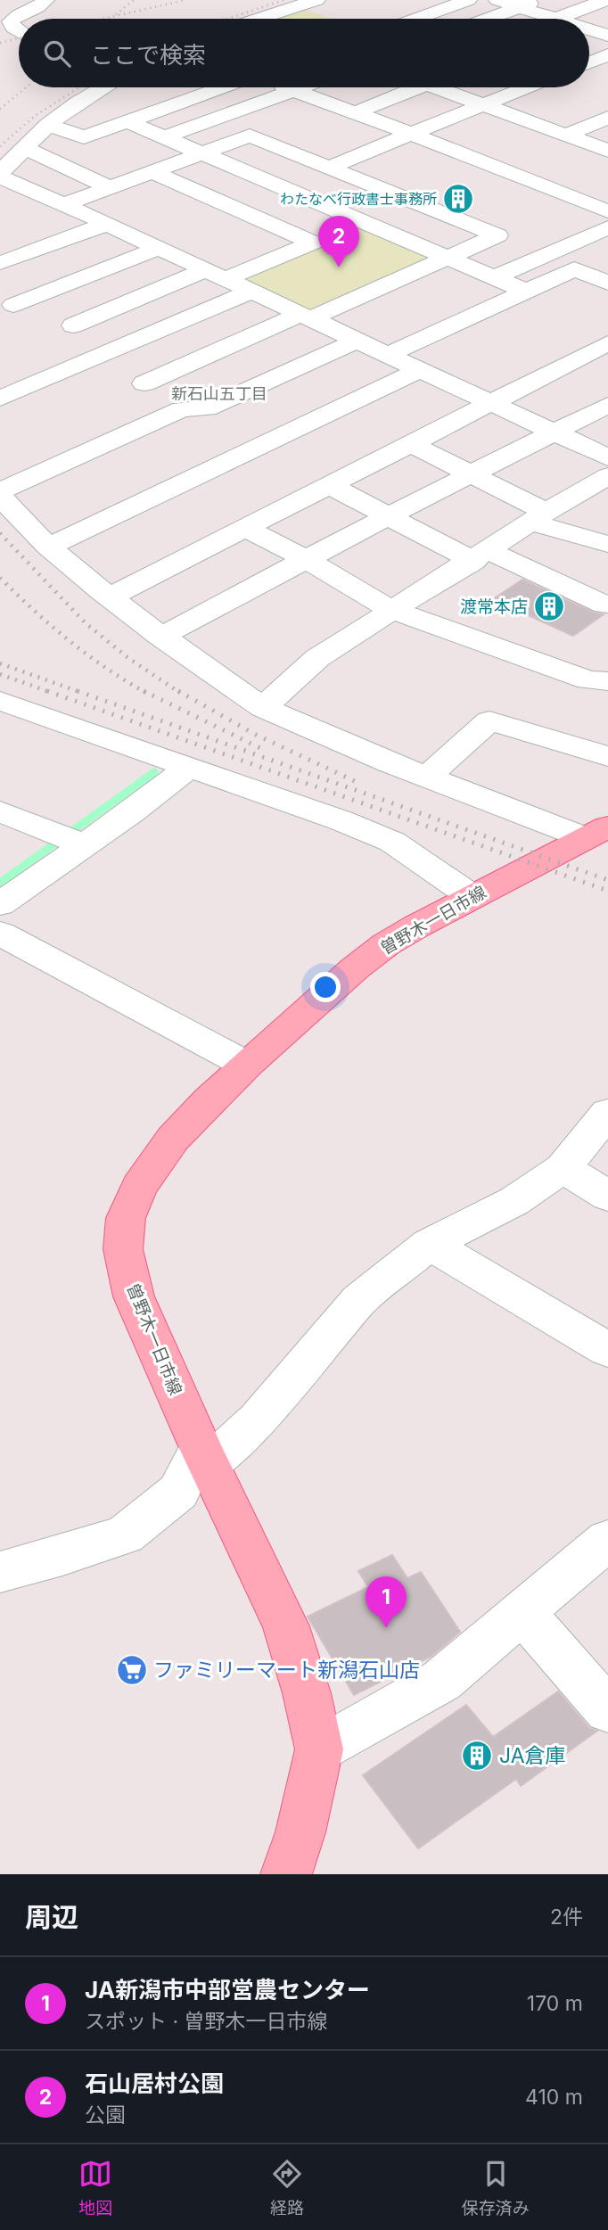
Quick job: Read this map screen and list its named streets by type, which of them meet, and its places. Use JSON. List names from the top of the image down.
{
  "streets": {
    "main road": ["曽野木一日市線"]
  },
  "districts": ["新石山五丁目"],
  "places": {
    "building": ["わたなべ行政書士事務所", "渡常本店", "JA倉庫"],
    "supermarket": ["ファミリーマート新潟石山店"]
  },
  "page": {
    "search": "ここで検索",
    "pins": ["2", "1"],
    "heading": ["周辺", "2件"],
    "list": [
      {
        "mark": "1",
        "name": "JA新潟市中部営農センター",
        "note": "スポット · 曽野木一日市線",
        "value": "170 m"
      },
      {
        "mark": "2",
        "name": "石山居村公園",
        "note": "公園",
        "value": "410 m"
      }
    ],
    "nav": ["地図", "経路", "保存済み"]
  }
}
